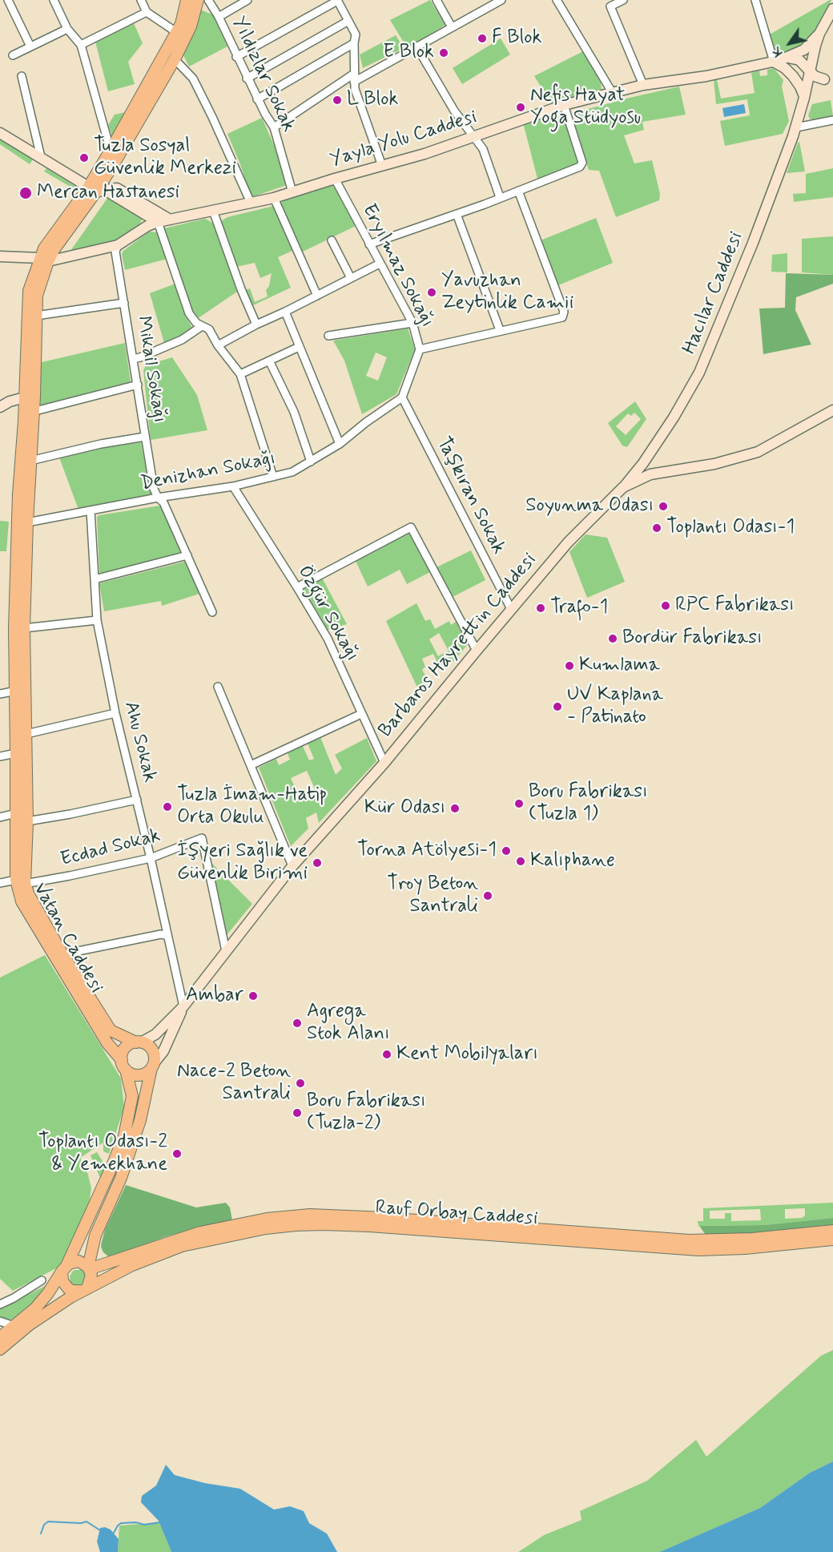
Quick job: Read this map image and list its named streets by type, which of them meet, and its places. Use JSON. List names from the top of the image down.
{
  "streets": {
    "main road": ["Vatan Caddesi", "Rauf Orbay Caddesi"],
    "street": [
      "Yıldızlar Sokak",
      "Yayla Yolu Caddesi",
      "Eryılmaz Sokağı",
      "Hacılar Caddesi",
      "Mikail Sokağı",
      "Denizhan Sokağı",
      "Taşkıran Sokak",
      "Özgür Sokağı",
      "Barbaros Hayrettin Caddesi",
      "Ahu Sokak",
      "Ecdad Sokak"
    ]
  },
  "crossings": [
    ["Yıldızlar Sokak", "Yayla Yolu Caddesi"],
    ["Yayla Yolu Caddesi", "Eryılmaz Sokağı"],
    ["Yayla Yolu Caddesi", "Hacılar Caddesi"],
    ["Yayla Yolu Caddesi", "Mikail Sokağı"],
    ["Yayla Yolu Caddesi", "Vatan Caddesi"],
    ["Eryılmaz Sokağı", "Denizhan Sokağı"],
    ["Eryılmaz Sokağı", "Taşkıran Sokak"],
    ["Hacılar Caddesi", "Barbaros Hayrettin Caddesi"],
    ["Mikail Sokağı", "Denizhan Sokağı"],
    ["Denizhan Sokağı", "Taşkıran Sokak"],
    ["Denizhan Sokağı", "Özgür Sokağı"],
    ["Denizhan Sokağı", "Ahu Sokak"],
    ["Denizhan Sokağı", "Vatan Caddesi"],
    ["Taşkıran Sokak", "Barbaros Hayrettin Caddesi"],
    ["Özgür Sokağı", "Barbaros Hayrettin Caddesi"],
    ["Barbaros Hayrettin Caddesi", "Ahu Sokak"],
    ["Barbaros Hayrettin Caddesi", "Ecdad Sokak"],
    ["Ahu Sokak", "Ecdad Sokak"],
    ["Ecdad Sokak", "Vatan Caddesi"]
  ],
  "places": [
    "F Blok",
    "E Blok",
    "L Blok",
    "Nefis Hayat Yoga Stüdyosu",
    "Tuzla Sosyal Güvenlik Merkezi",
    "Mercan Hastanesi",
    "Yavuzhan Zeytinlik Camii",
    "Soyunma Odası",
    "Toplantı Odası-1",
    "RPC Fabrikası",
    "Trafo-1",
    "Bordür Fabrikası",
    "Kumlama",
    "UV Kaplana - Patinato",
    "Boru Fabrikası (Tuzla 1)",
    "Tuzla İmam-Hatip Orta Okulu",
    "Kür Odası",
    "Torna Atölyesi-1",
    "Kalıphane",
    "İşyeri Sağlık ve Güvenlik Birimi",
    "Troy Beton Santrali",
    "Ambar",
    "Agrega Stok Alanı",
    "Kent Mobilyaları",
    "Nace-2 Beton Santrali",
    "Boru Fabrikası (Tuzla-2)",
    "Toplantı Odası-2 & Yemekhane"
  ],
  "north": "bottom left"
}
